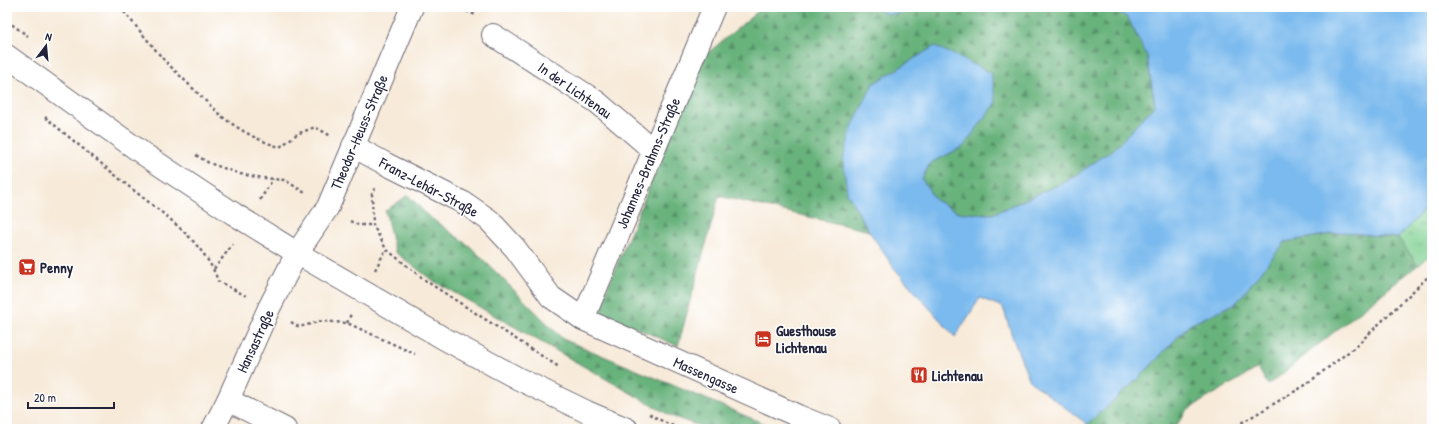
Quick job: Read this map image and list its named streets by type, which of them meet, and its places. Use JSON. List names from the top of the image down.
{
  "streets": {
    "street": [
      "In der Lichtenau",
      "Theodor-Heuss-Straße",
      "Johannes-Brahms-Straße",
      "Franz-Lehár-Straße",
      "Hansastraße",
      "Massengasse"
    ]
  },
  "crossings": [
    ["In der Lichtenau", "Johannes-Brahms-Straße"],
    ["Theodor-Heuss-Straße", "Franz-Lehár-Straße"],
    ["Theodor-Heuss-Straße", "Hansastraße"],
    ["Johannes-Brahms-Straße", "Franz-Lehár-Straße"],
    ["Johannes-Brahms-Straße", "Massengasse"],
    ["Franz-Lehár-Straße", "Massengasse"]
  ],
  "places": {
    "supermarket": ["Penny"],
    "hotel": ["Guesthouse Lichtenau"],
    "restaurant": ["Lichtenau"]
  },
  "scale_bar": "20 m",
  "north": "top"
}
